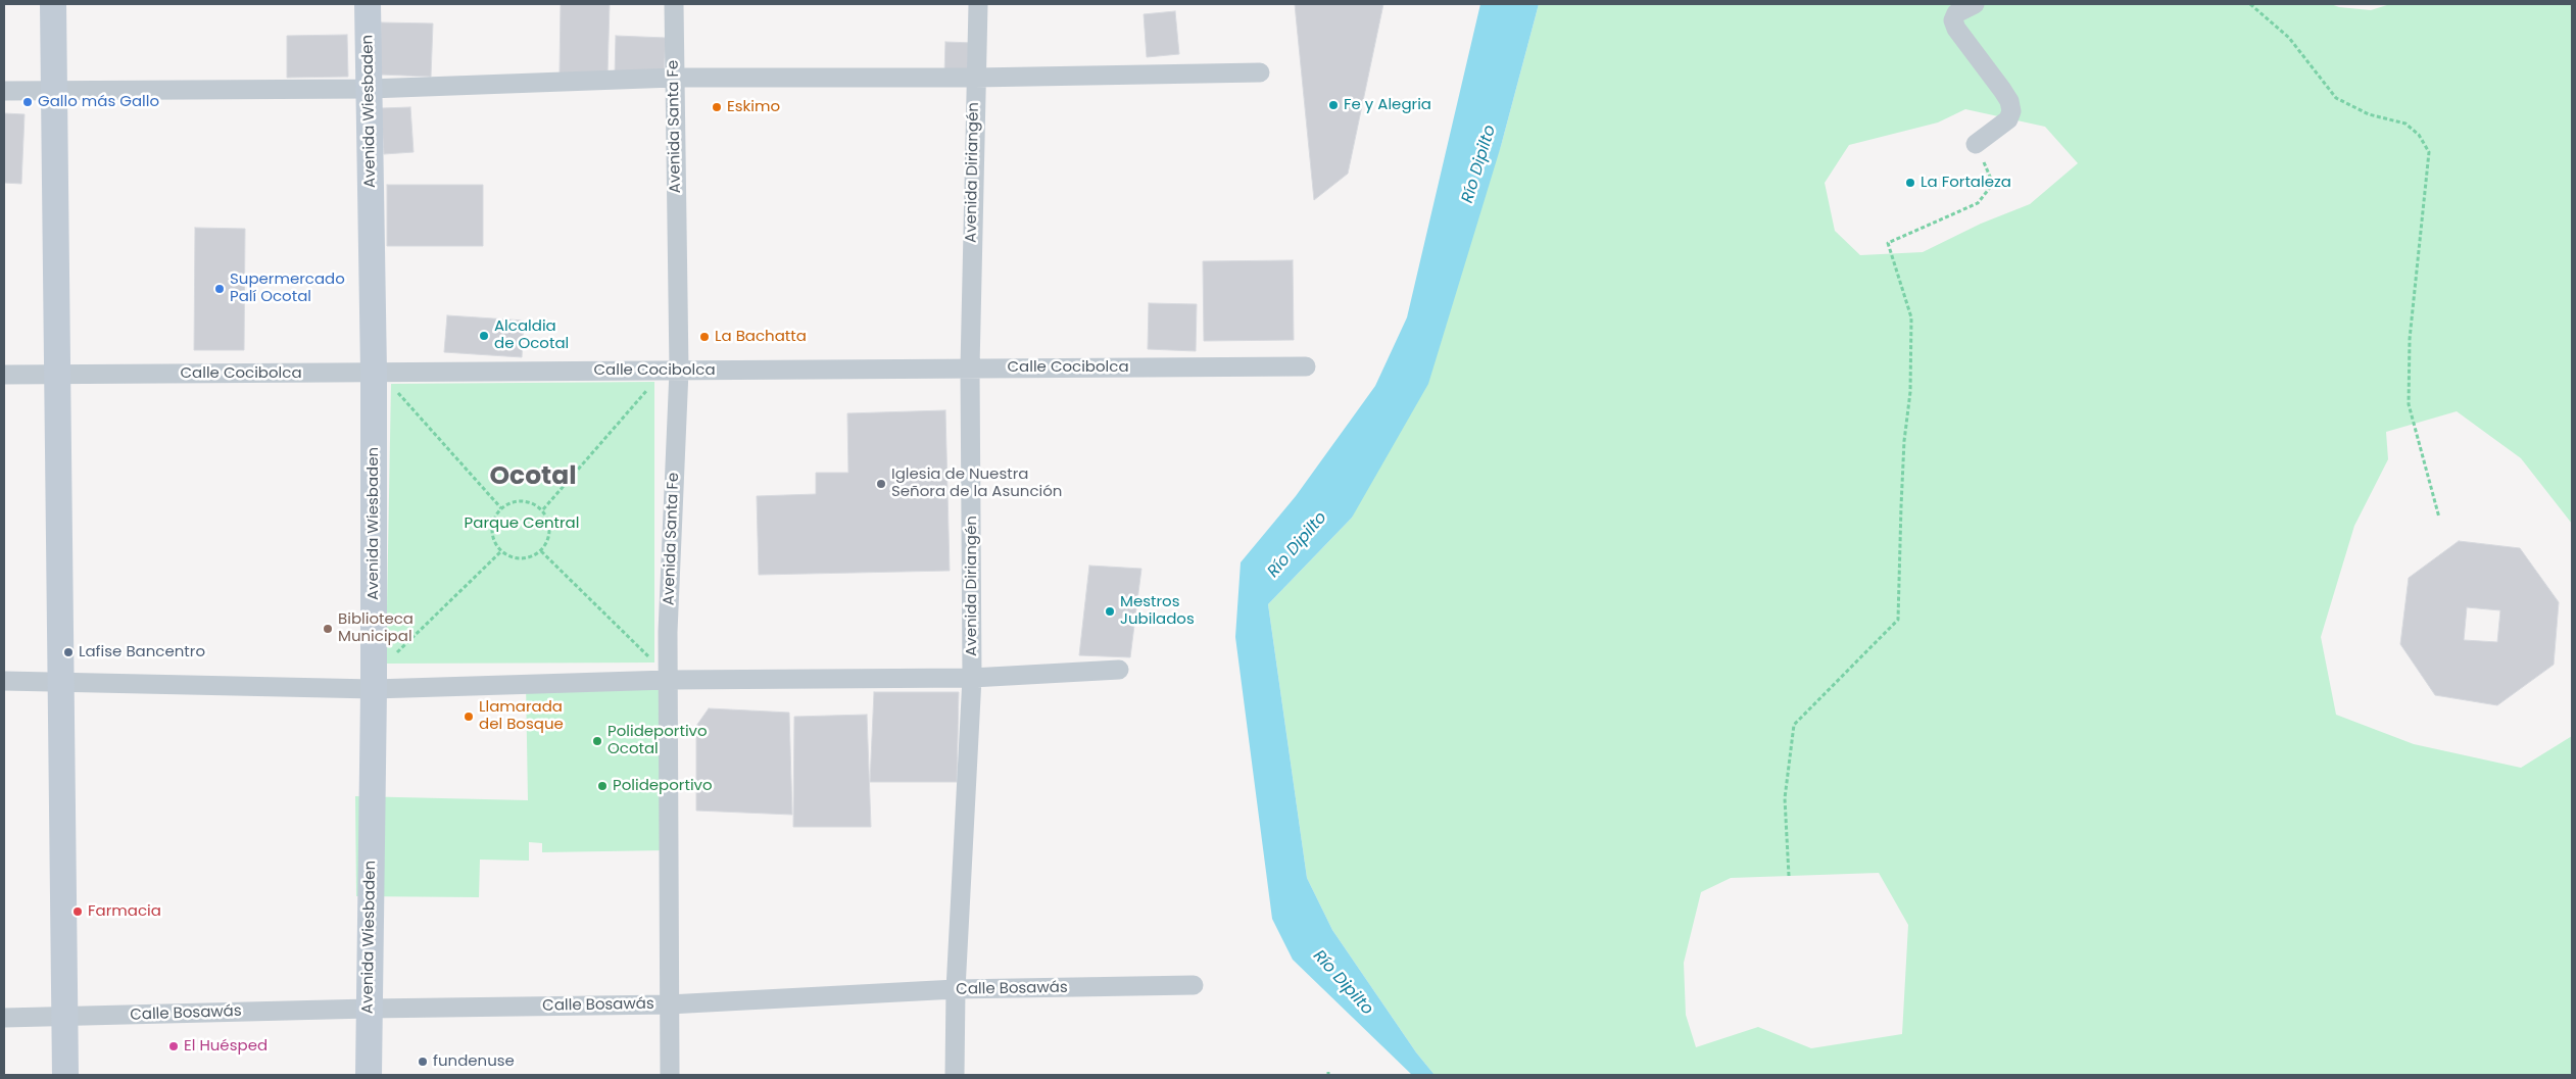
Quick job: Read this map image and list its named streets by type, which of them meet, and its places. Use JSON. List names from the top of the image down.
{
  "streets": {
    "street": [
      "Avenida Wiesbaden",
      "Avenida Santa Fe",
      "Avenida Diriangén",
      "Calle Cocibolca",
      "Calle Bosawás"
    ]
  },
  "crossings": [
    ["Avenida Wiesbaden", "Calle Cocibolca"],
    ["Avenida Wiesbaden", "Calle Bosawás"],
    ["Avenida Santa Fe", "Calle Cocibolca"],
    ["Avenida Santa Fe", "Calle Bosawás"],
    ["Avenida Diriangén", "Calle Cocibolca"],
    ["Avenida Diriangén", "Calle Bosawás"]
  ],
  "districts": ["Ocotal"],
  "water": ["Río Dipilto"],
  "parks": ["Parque Central"],
  "places": [
    "Gallo más Gallo",
    "Fe y Alegria",
    "Eskimo",
    "La Fortaleza",
    "Supermercado Palí Ocotal",
    "Alcaldia de Ocotal",
    "La Bachatta",
    "Iglesia de Nuestra Señora de la Asunción",
    "Mestros Jubilados",
    "Biblioteca Municipal",
    "Lafise Bancentro",
    "Llamarada del Bosque",
    "Polideportivo Ocotal",
    "Polideportivo",
    "Farmacia",
    "El Huésped",
    "fundenuse"
  ]
}
